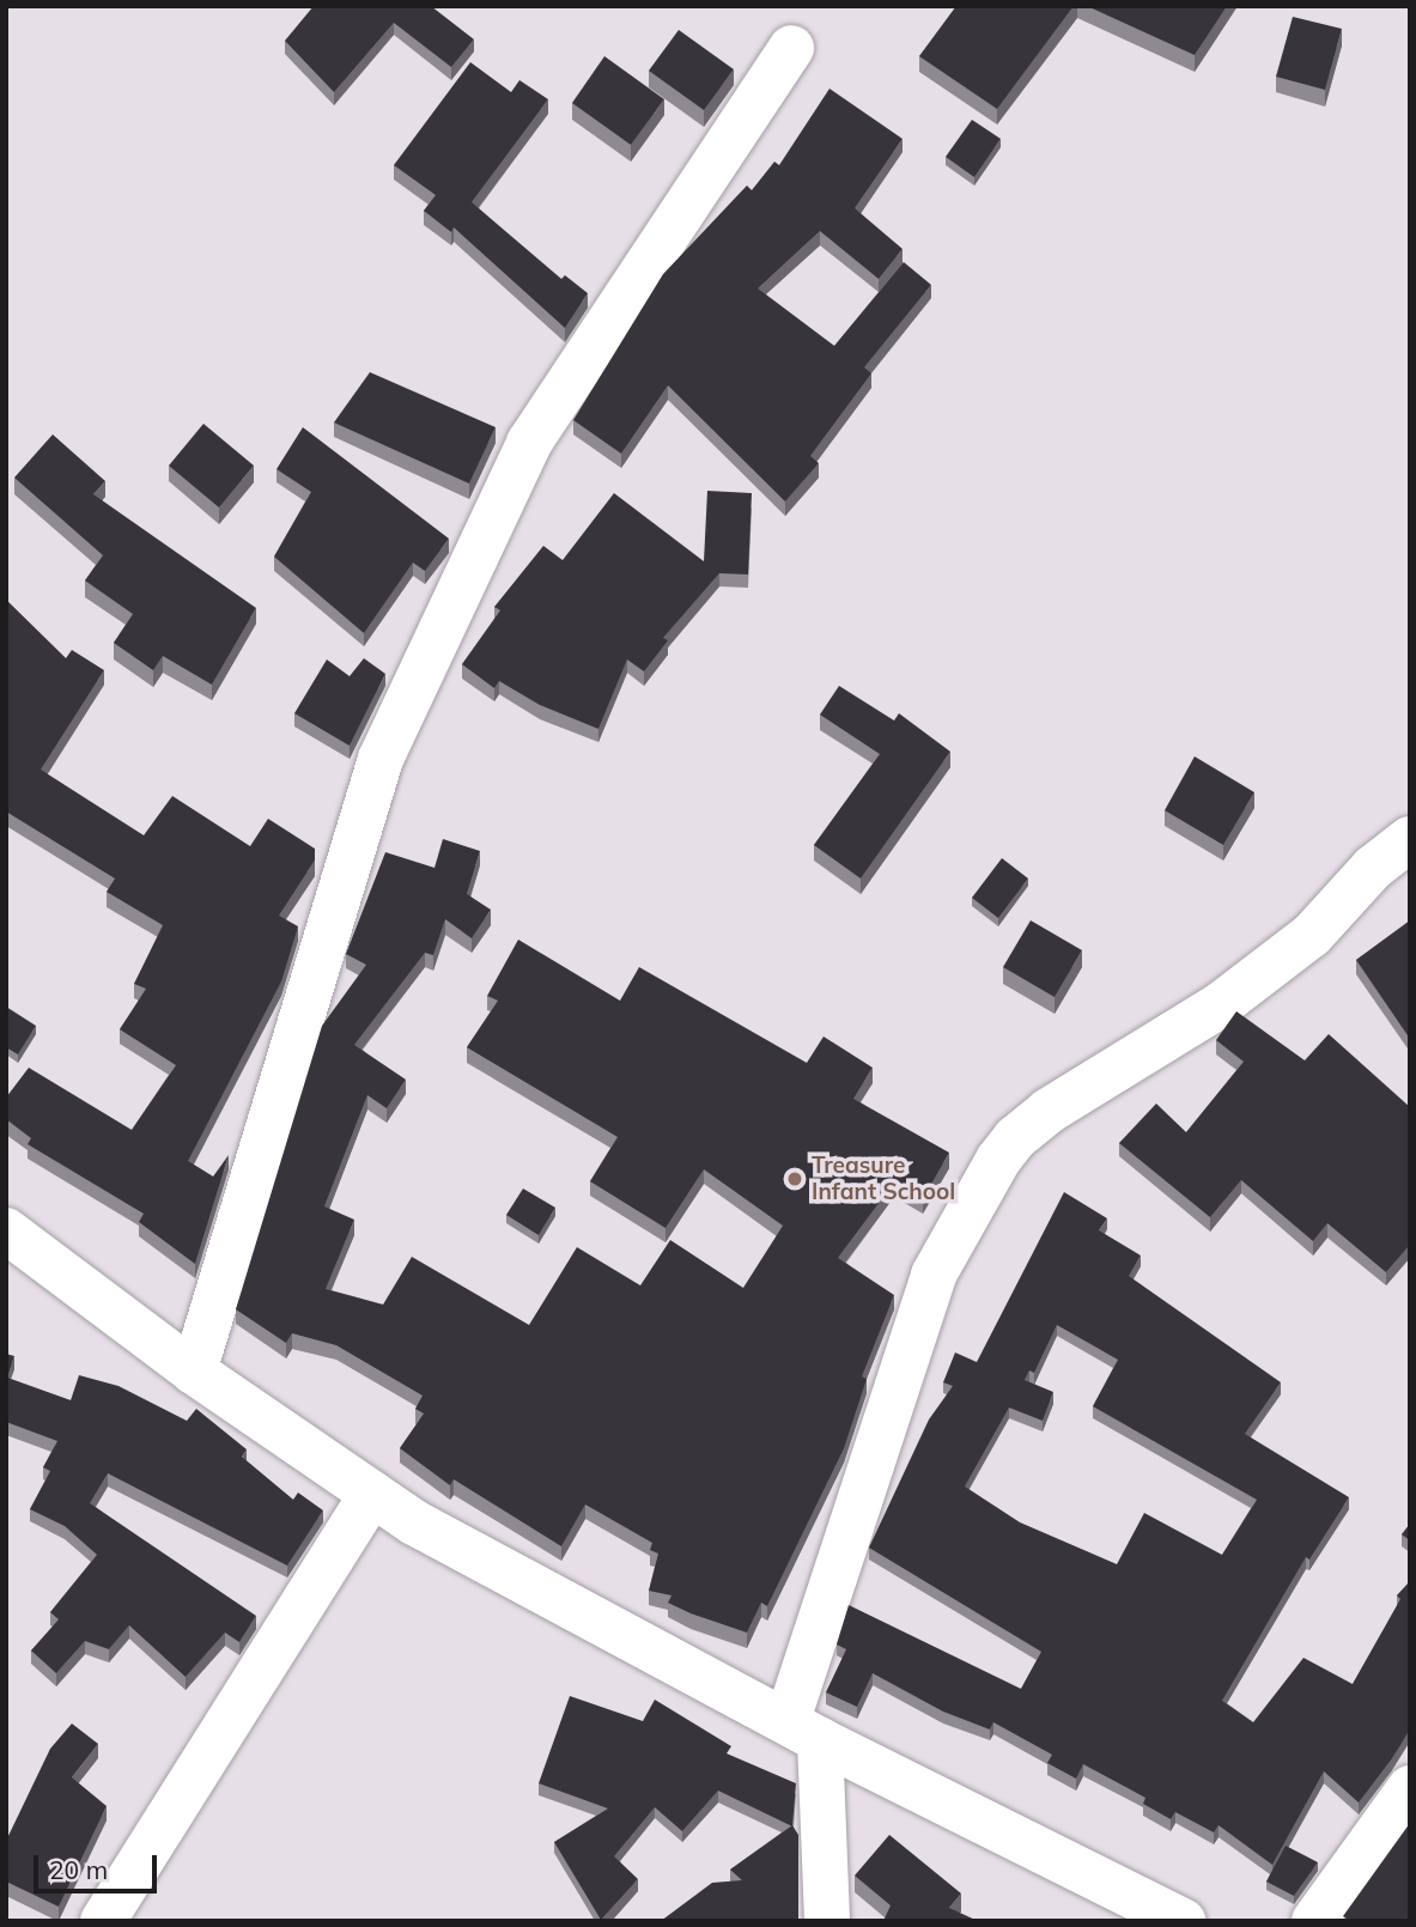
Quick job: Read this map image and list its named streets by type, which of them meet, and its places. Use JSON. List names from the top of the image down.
{
  "places": ["Treasure Infant School"],
  "scale_bar": "20 m"
}
